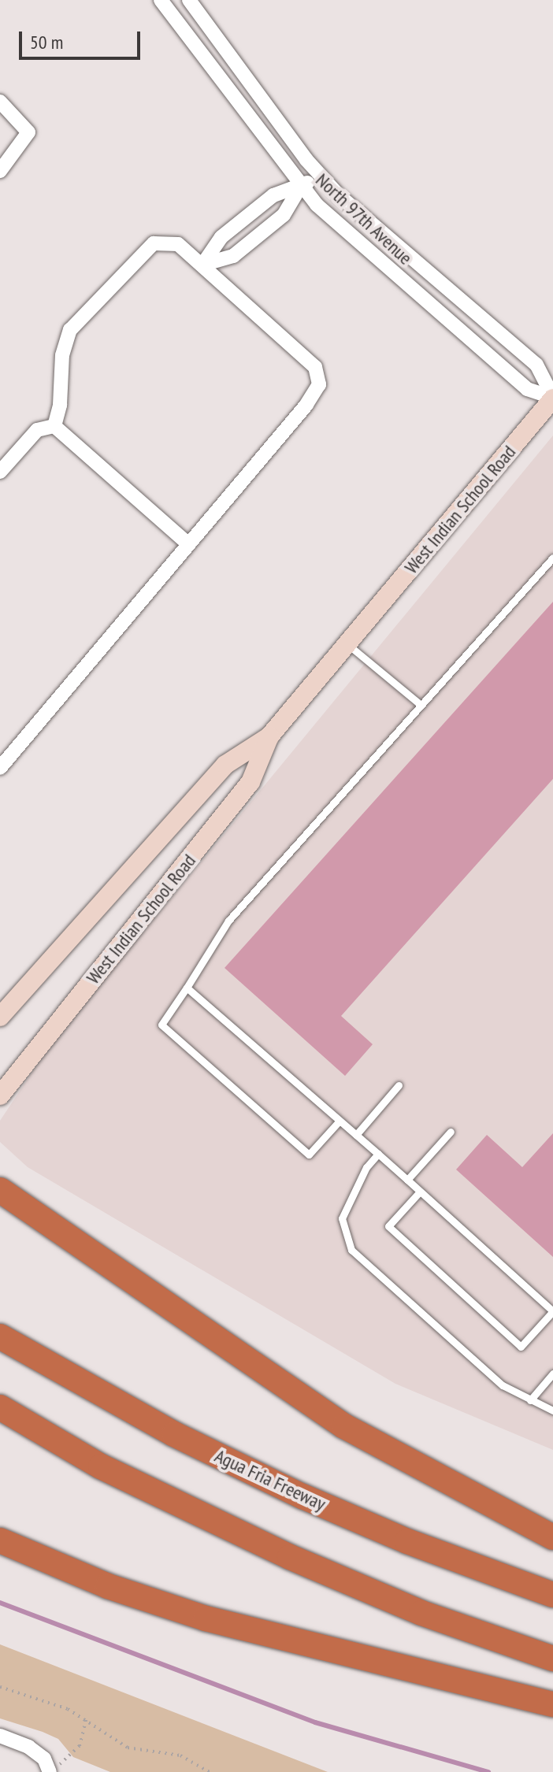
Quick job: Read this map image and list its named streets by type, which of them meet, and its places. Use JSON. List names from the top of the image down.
{
  "streets": {
    "highway": ["Agua Fria Freeway"],
    "main road": ["West Indian School Road"],
    "street": ["North 97th Avenue"]
  },
  "crossings": [
    ["North 97th Avenue", "West Indian School Road"]
  ],
  "scale_bar": "50 m"
}
